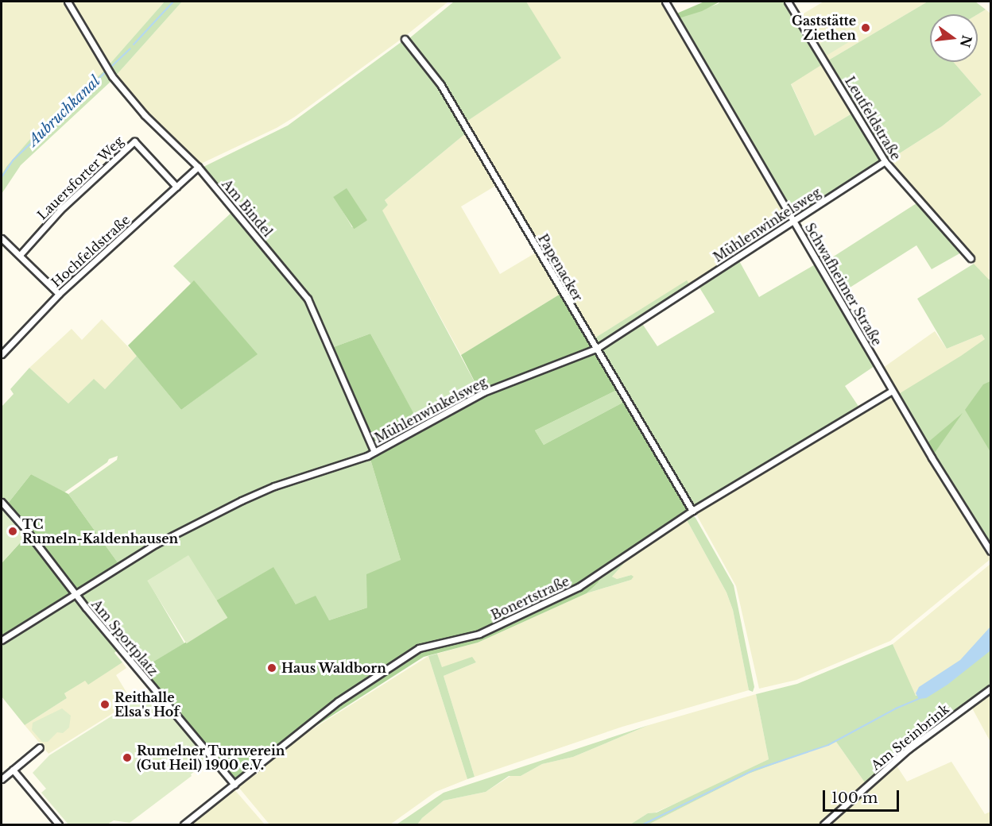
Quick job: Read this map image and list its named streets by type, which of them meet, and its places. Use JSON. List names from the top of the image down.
{
  "streets": {
    "street": [
      "Leutfeldstraße",
      "Lauersforter Weg",
      "Am Bindel",
      "Mühlenwinkelsweg",
      "Hochfeldstraße",
      "Papenacker",
      "Schwafheimer Straße",
      "Bonertstraße",
      "Am Sportplatz",
      "Am Steinbrink"
    ]
  },
  "crossings": [
    ["Leutfeldstraße", "Mühlenwinkelsweg"],
    ["Lauersforter Weg", "Hochfeldstraße"],
    ["Am Bindel", "Mühlenwinkelsweg"],
    ["Am Bindel", "Hochfeldstraße"],
    ["Mühlenwinkelsweg", "Papenacker"],
    ["Mühlenwinkelsweg", "Schwafheimer Straße"],
    ["Mühlenwinkelsweg", "Am Sportplatz"],
    ["Papenacker", "Bonertstraße"],
    ["Schwafheimer Straße", "Bonertstraße"],
    ["Bonertstraße", "Am Sportplatz"]
  ],
  "water": ["Aubruchkanal"],
  "places": [
    "Gaststätte Ziethen",
    "TC Rumeln-Kaldenhausen",
    "Haus Waldborn",
    "Reithalle Elsa's Hof",
    "Rumelner Turnverein (Gut Heil) 1900 e.V."
  ],
  "scale_bar": "100 m",
  "north": "right"
}
